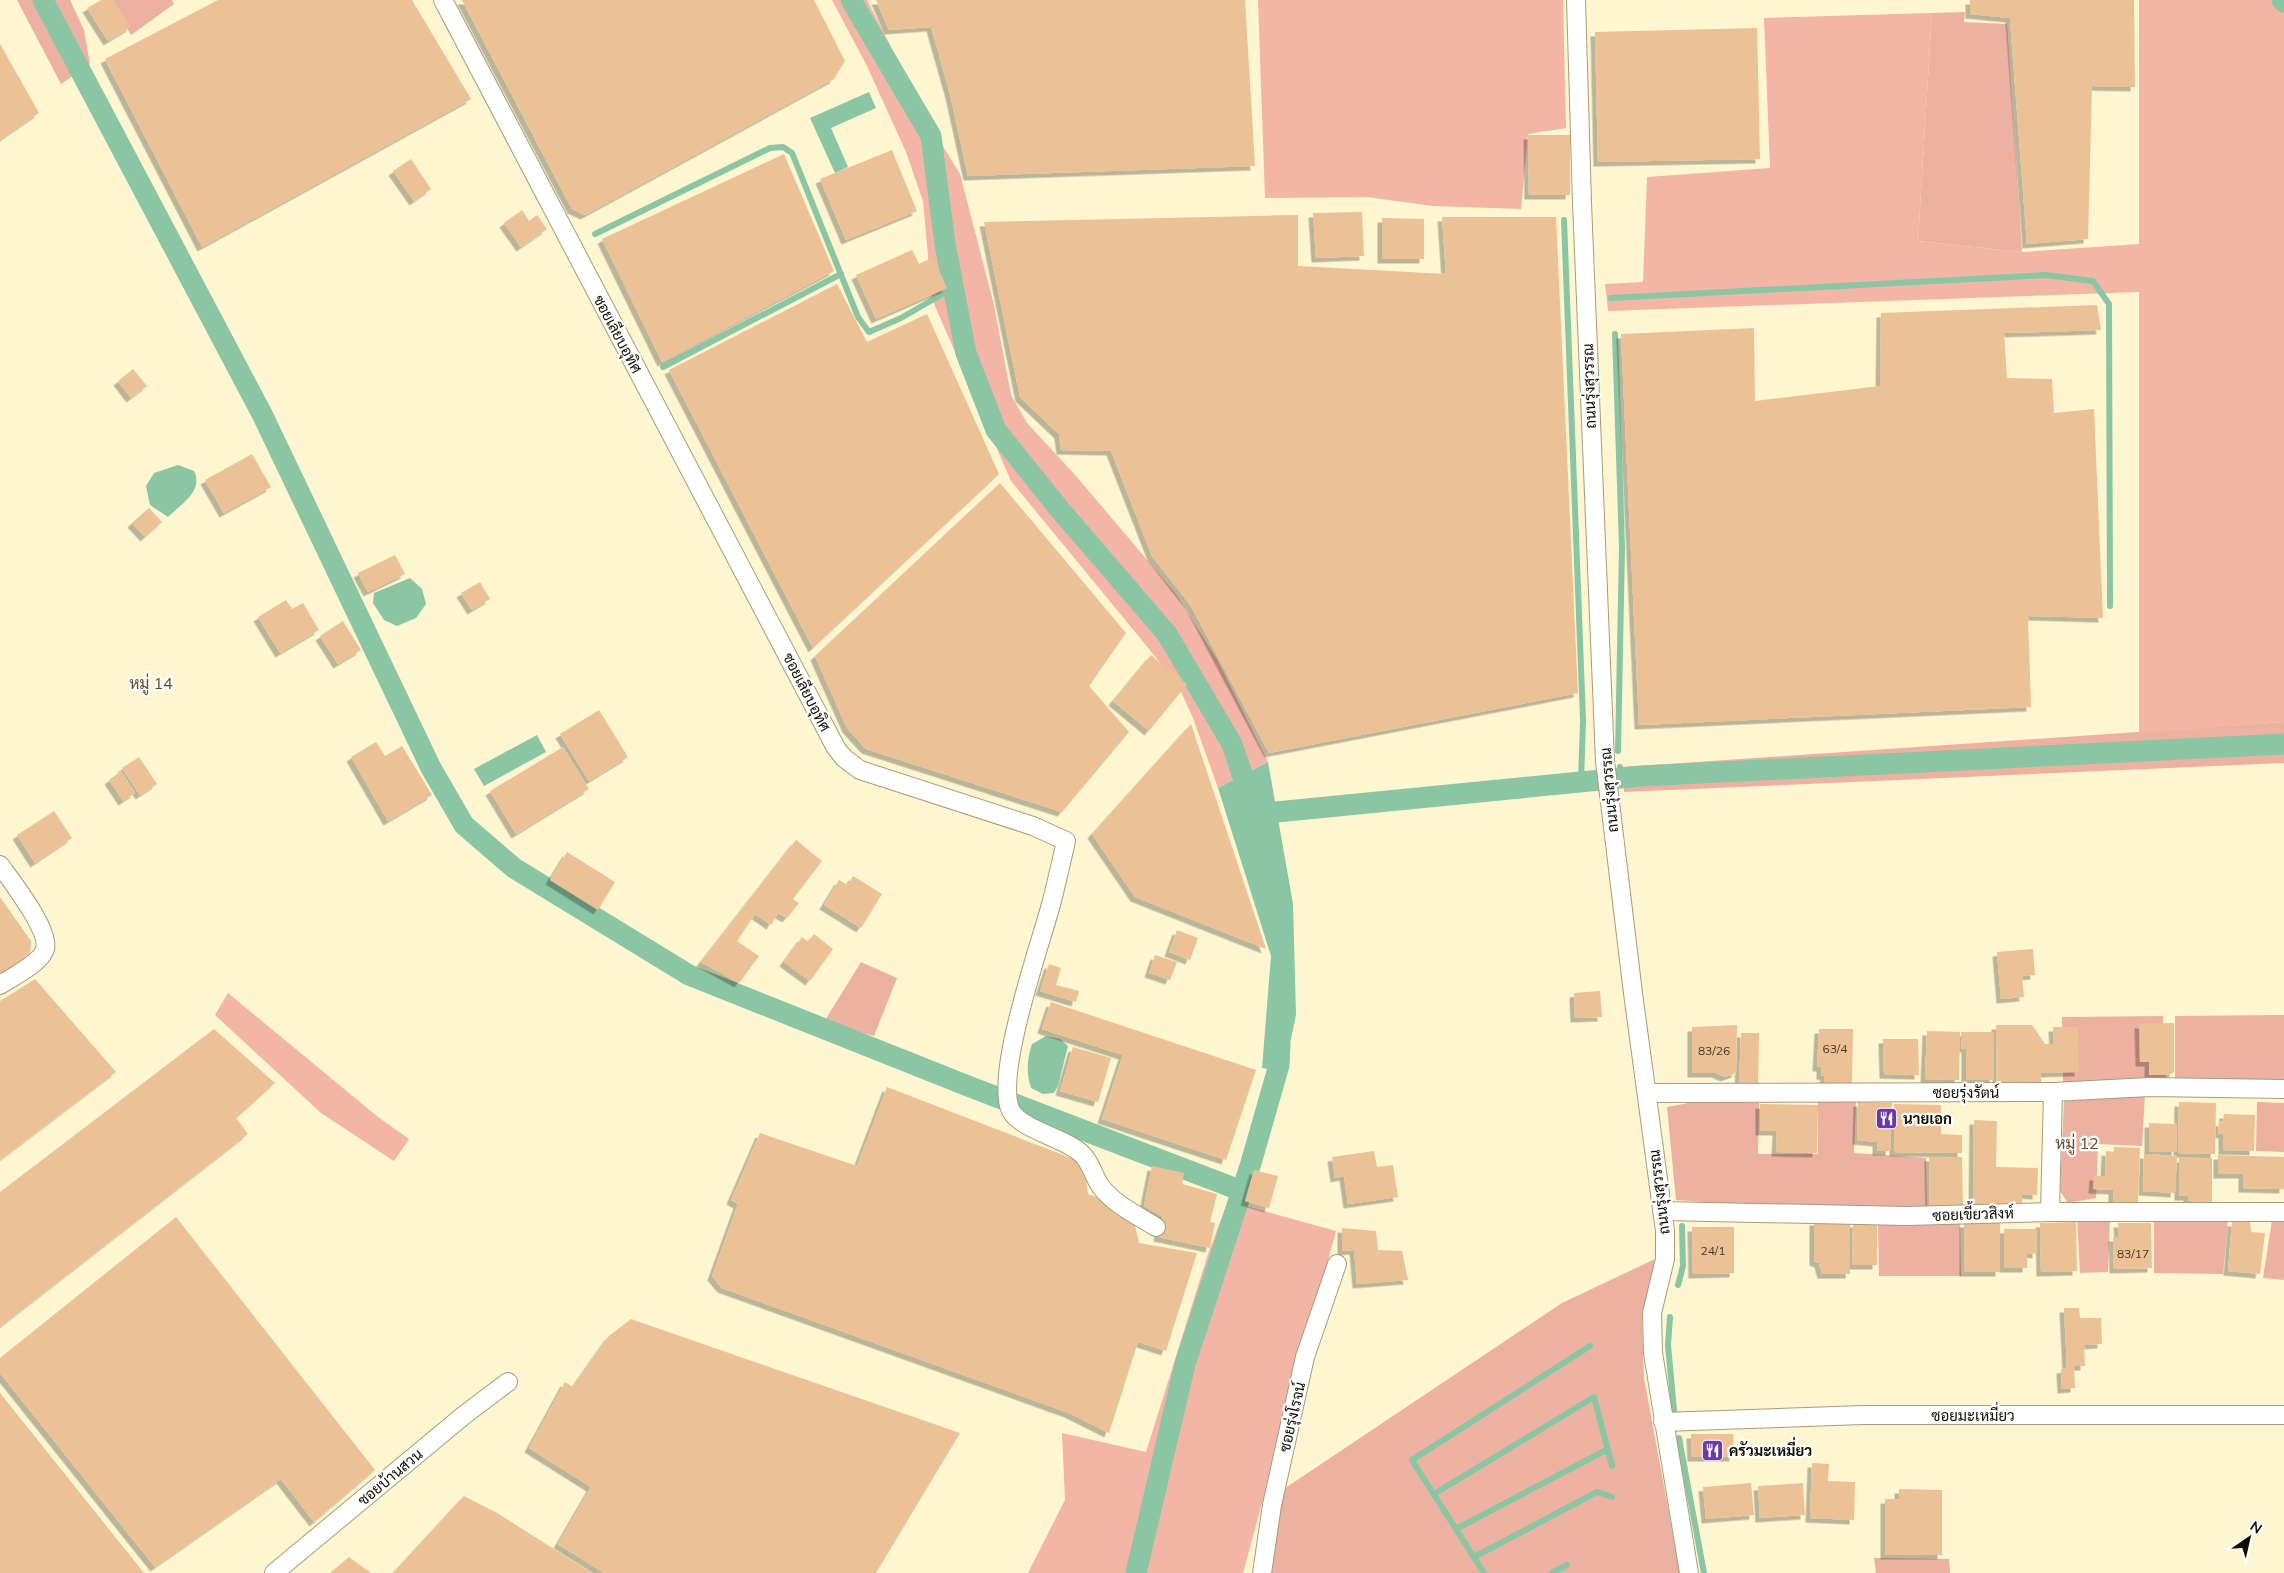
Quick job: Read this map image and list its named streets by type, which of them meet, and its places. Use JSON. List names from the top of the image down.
{
  "streets": {
    "street": [
      "ซอยเลียบอุทิศ",
      "ถนนรุ่งสุวรรณ",
      "ซอยรุ่งรัตน์",
      "ซอยเขี้ยวสิงห์",
      "ซอยมะเหมี่ยว",
      "ซอยรุ่งโรจน์",
      "ซอยบ้านสวน"
    ]
  },
  "crossings": [
    ["ถนนรุ่งสุวรรณ", "ซอยรุ่งรัตน์"],
    ["ถนนรุ่งสุวรรณ", "ซอยเขี้ยวสิงห์"],
    ["ถนนรุ่งสุวรรณ", "ซอยมะเหมี่ยว"]
  ],
  "districts": ["หมู่ 14", "หมู่ 12"],
  "places": {
    "restaurant": ["นายเอก", "ครัวมะเหมี่ยว"]
  },
  "house_numbers": [
    "63/4",
    "83/26",
    "24/1",
    "83/17"
  ],
  "north": "top right"
}
